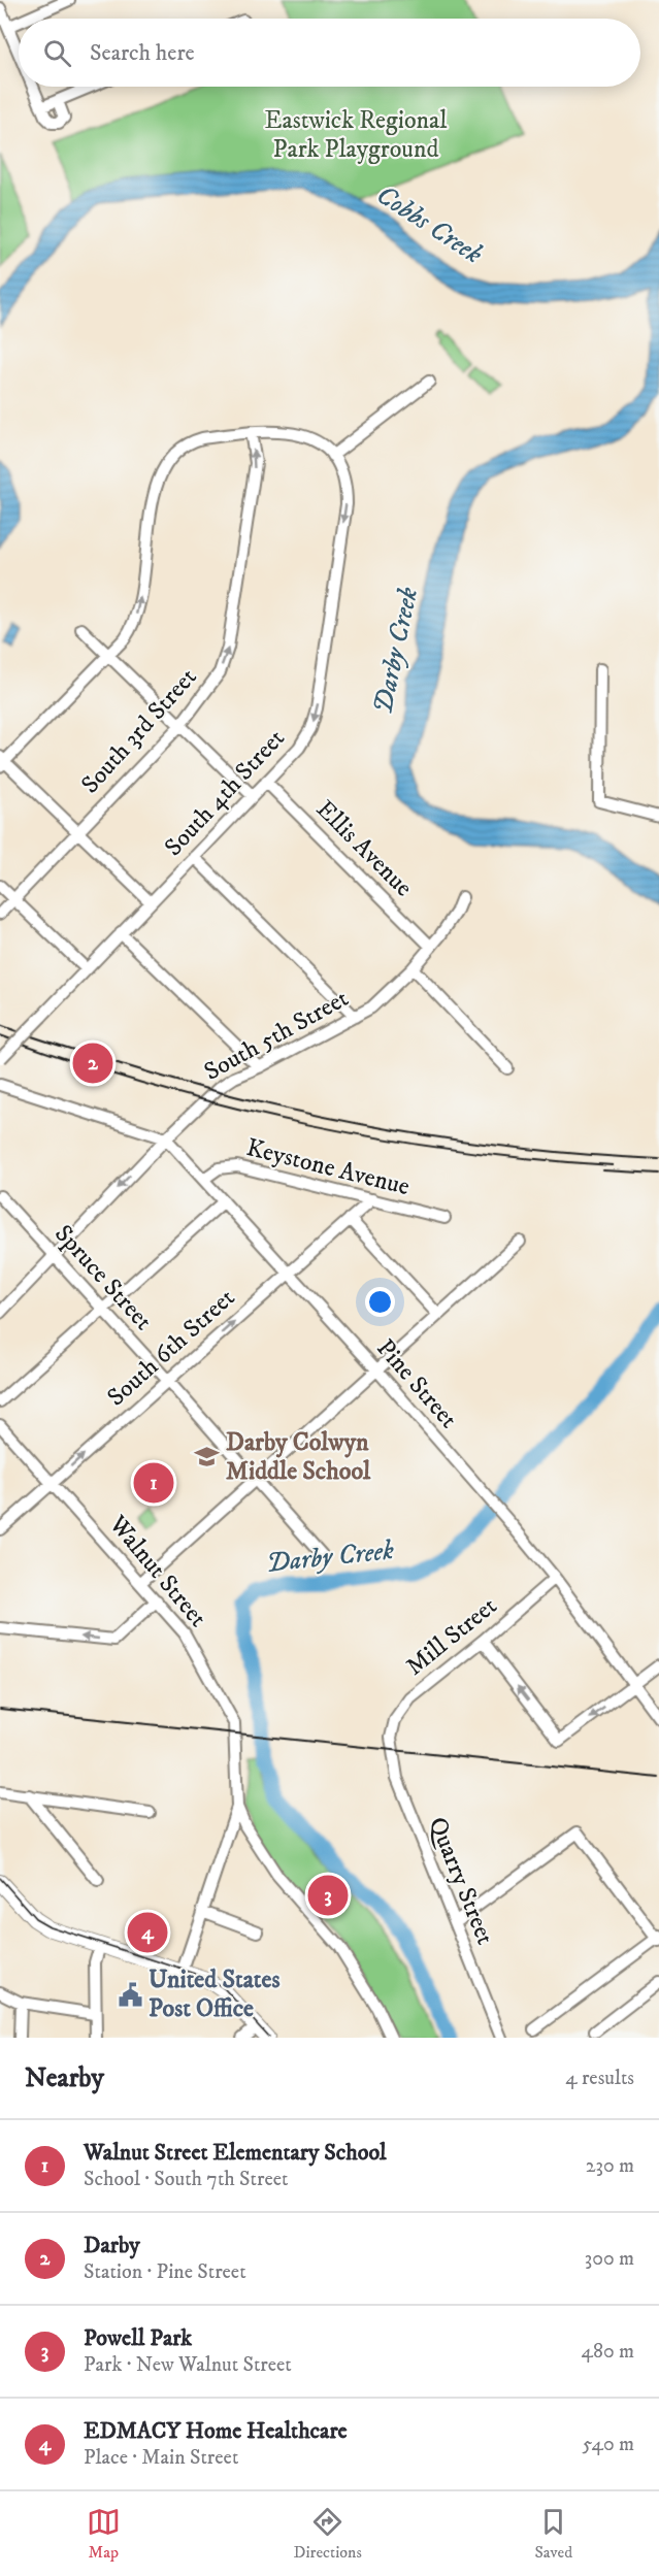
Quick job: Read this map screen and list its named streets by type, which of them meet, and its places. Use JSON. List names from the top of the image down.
{
  "streets": {
    "street": [
      "South 3rd Street",
      "South 4th Street",
      "Ellis Avenue",
      "South 5th Street",
      "Keystone Avenue",
      "Spruce Street",
      "South 6th Street",
      "Pine Street",
      "Walnut Street",
      "Mill Street",
      "Quarry Street"
    ]
  },
  "crossings": [
    ["South 4th Street", "Ellis Avenue"],
    ["Ellis Avenue", "South 5th Street"],
    ["South 5th Street", "Spruce Street"],
    ["South 5th Street", "Pine Street"],
    ["Keystone Avenue", "South 6th Street"],
    ["Keystone Avenue", "Pine Street"],
    ["Spruce Street", "South 6th Street"],
    ["South 6th Street", "Pine Street"],
    ["South 6th Street", "Walnut Street"],
    ["Pine Street", "Mill Street"],
    ["Mill Street", "Quarry Street"]
  ],
  "one_way": ["South 3rd Street", "South 4th Street"],
  "water": ["Cobbs Creek", "Darby Creek"],
  "parks": ["Eastwick Regional Park Playground"],
  "places": {
    "school or university": ["Darby Colwyn Middle School"],
    "public building": ["United States Post Office"]
  },
  "page": {
    "search": "Search here",
    "pins": [
      "2",
      "1",
      "3",
      "4"
    ],
    "heading": ["Nearby", "4 results"],
    "list": [
      {
        "mark": "1",
        "name": "Walnut Street Elementary School",
        "note": "School · South 7th Street",
        "value": "230 m"
      },
      {
        "mark": "2",
        "name": "Darby",
        "note": "Station · Pine Street",
        "value": "300 m"
      },
      {
        "mark": "3",
        "name": "Powell Park",
        "note": "Park · New Walnut Street",
        "value": "480 m"
      },
      {
        "mark": "4",
        "name": "EDMACY Home Healthcare",
        "note": "Place · Main Street",
        "value": "540 m"
      }
    ],
    "nav": ["Map", "Directions", "Saved"]
  }
}
